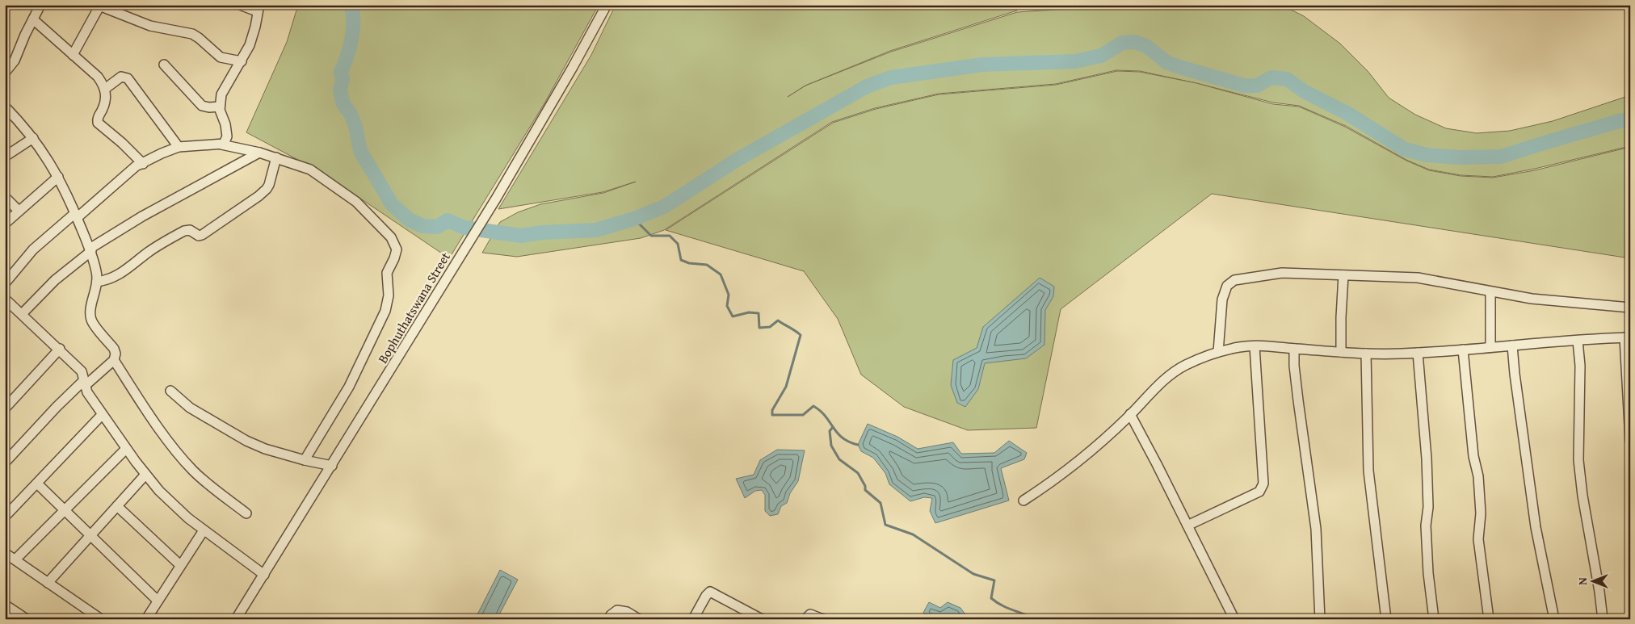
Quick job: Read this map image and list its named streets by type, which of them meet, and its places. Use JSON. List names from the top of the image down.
{
  "streets": {
    "street": ["Bophuthatswana Street"]
  },
  "north": "left"
}
